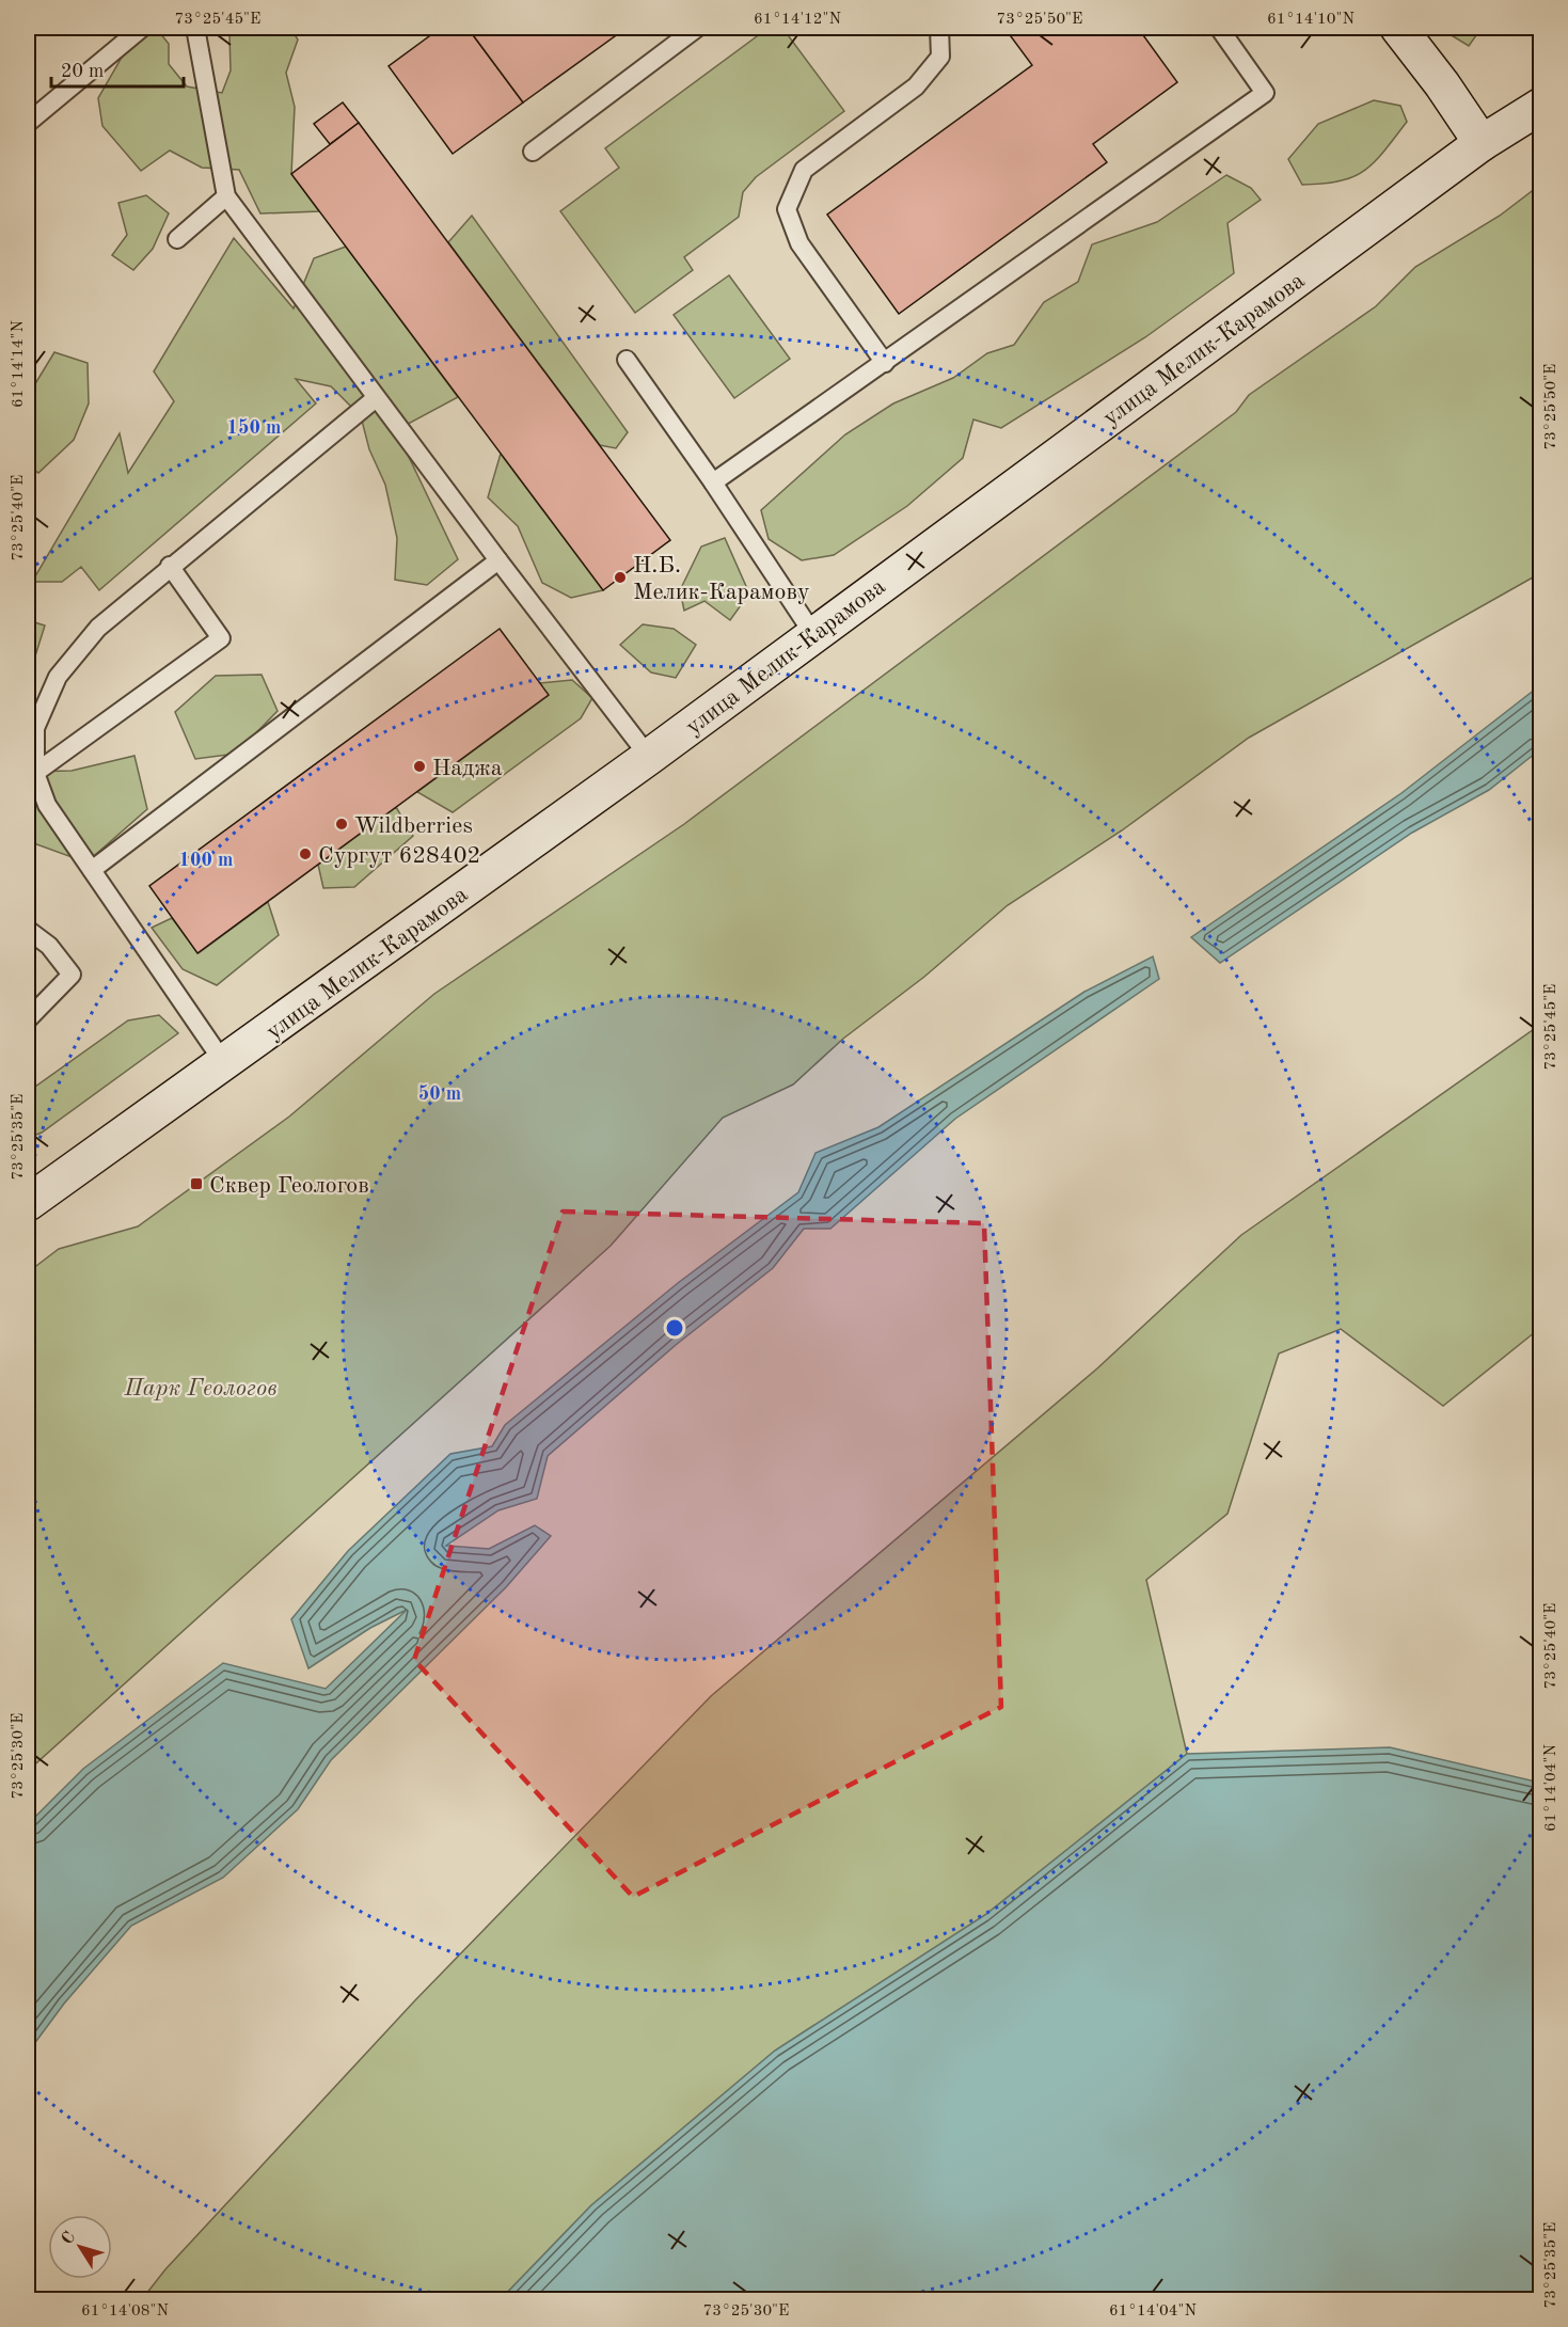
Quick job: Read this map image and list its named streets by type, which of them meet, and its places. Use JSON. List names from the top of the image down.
{
  "streets": {
    "main road": ["улица Мелик-Карамова"]
  },
  "parks": ["Парк Геологов"],
  "places": {
    "other": [
      "Н.Б. Мелик-Карамову",
      "Наджа",
      "Wildberries",
      "Сургут 628402"
    ],
    "transit": ["Сквер Геологов"]
  },
  "scale_bar": "20 m",
  "north": "top left",
  "coordinates": [
    "73°25'45\"E",
    "61°14'12\"N",
    "73°25'50\"E",
    "61°14'10\"N",
    "61°14'14\"N",
    "73°25'40\"E",
    "73°25'35\"E",
    "73°25'30\"E",
    "61°14'04\"N",
    "61°14'08\"N"
  ],
  "rings": ["150 m", "100 m", "50 m"]
}
